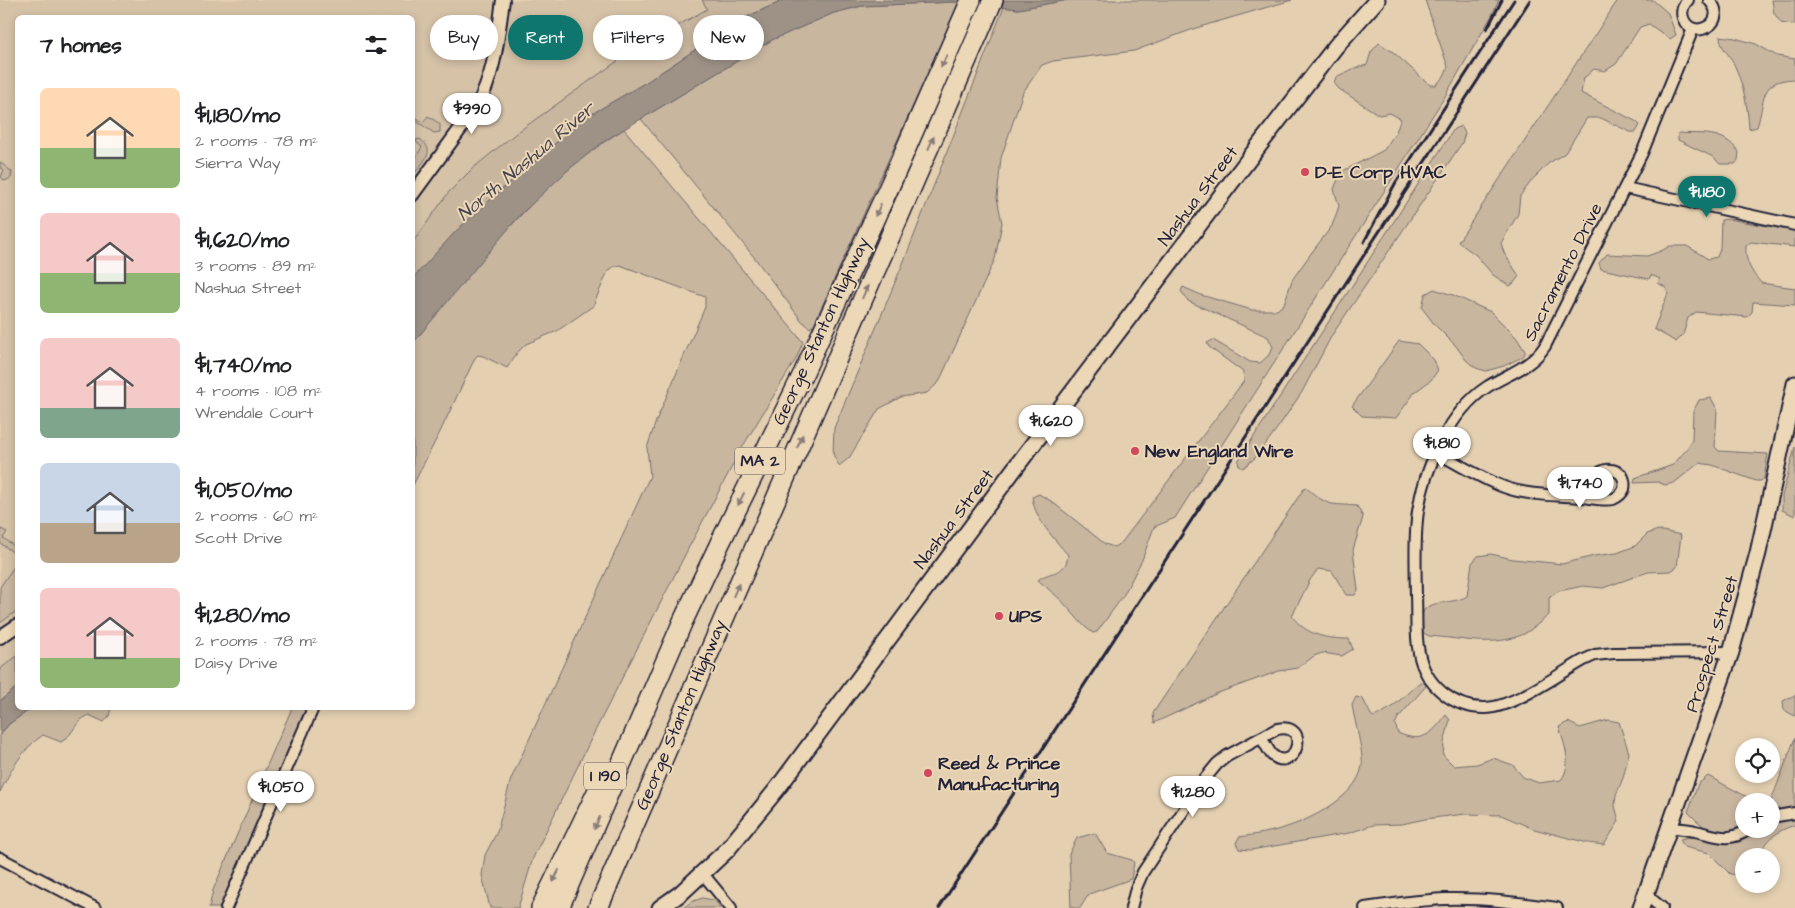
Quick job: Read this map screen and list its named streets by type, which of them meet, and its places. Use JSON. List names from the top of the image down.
{
  "streets": {
    "highway": ["George Stanton Highway", "MA 2", "I 190"],
    "main road": ["Nashua Street", "Prospect Street"],
    "street": ["Sacramento Drive"]
  },
  "crossings": [
    ["Sacramento Drive", "Prospect Street"],
    ["George Stanton Highway", "I 190"]
  ],
  "water": ["North Nashua River"],
  "places": [
    "D-E Corp HVAC",
    "New England Wire",
    "UPS",
    "Reed & Prince Manufacturing"
  ],
  "page": {
    "chip": [
      "Buy",
      "Rent",
      "Filters",
      "New"
    ],
    "heading": "7 homes",
    "list": [
      {
        "name": "$1,180/mo",
        "note": "2 rooms · 78 m² · Sierra Way"
      },
      {
        "name": "$1,620/mo",
        "note": "3 rooms · 89 m² · Nashua Street"
      },
      {
        "name": "$1,740/mo",
        "note": "4 rooms · 108 m² · Wrendale Court"
      },
      {
        "name": "$1,050/mo",
        "note": "2 rooms · 60 m² · Scott Drive"
      },
      {
        "name": "$1,280/mo",
        "note": "2 rooms · 78 m² · Daisy Drive"
      }
    ],
    "price": [
      "$990",
      "$1,180",
      "$1,620",
      "$1,810",
      "$1,740",
      "$1,050",
      "$1,280"
    ],
    "map_buttons": ["+", "−"]
  }
}
